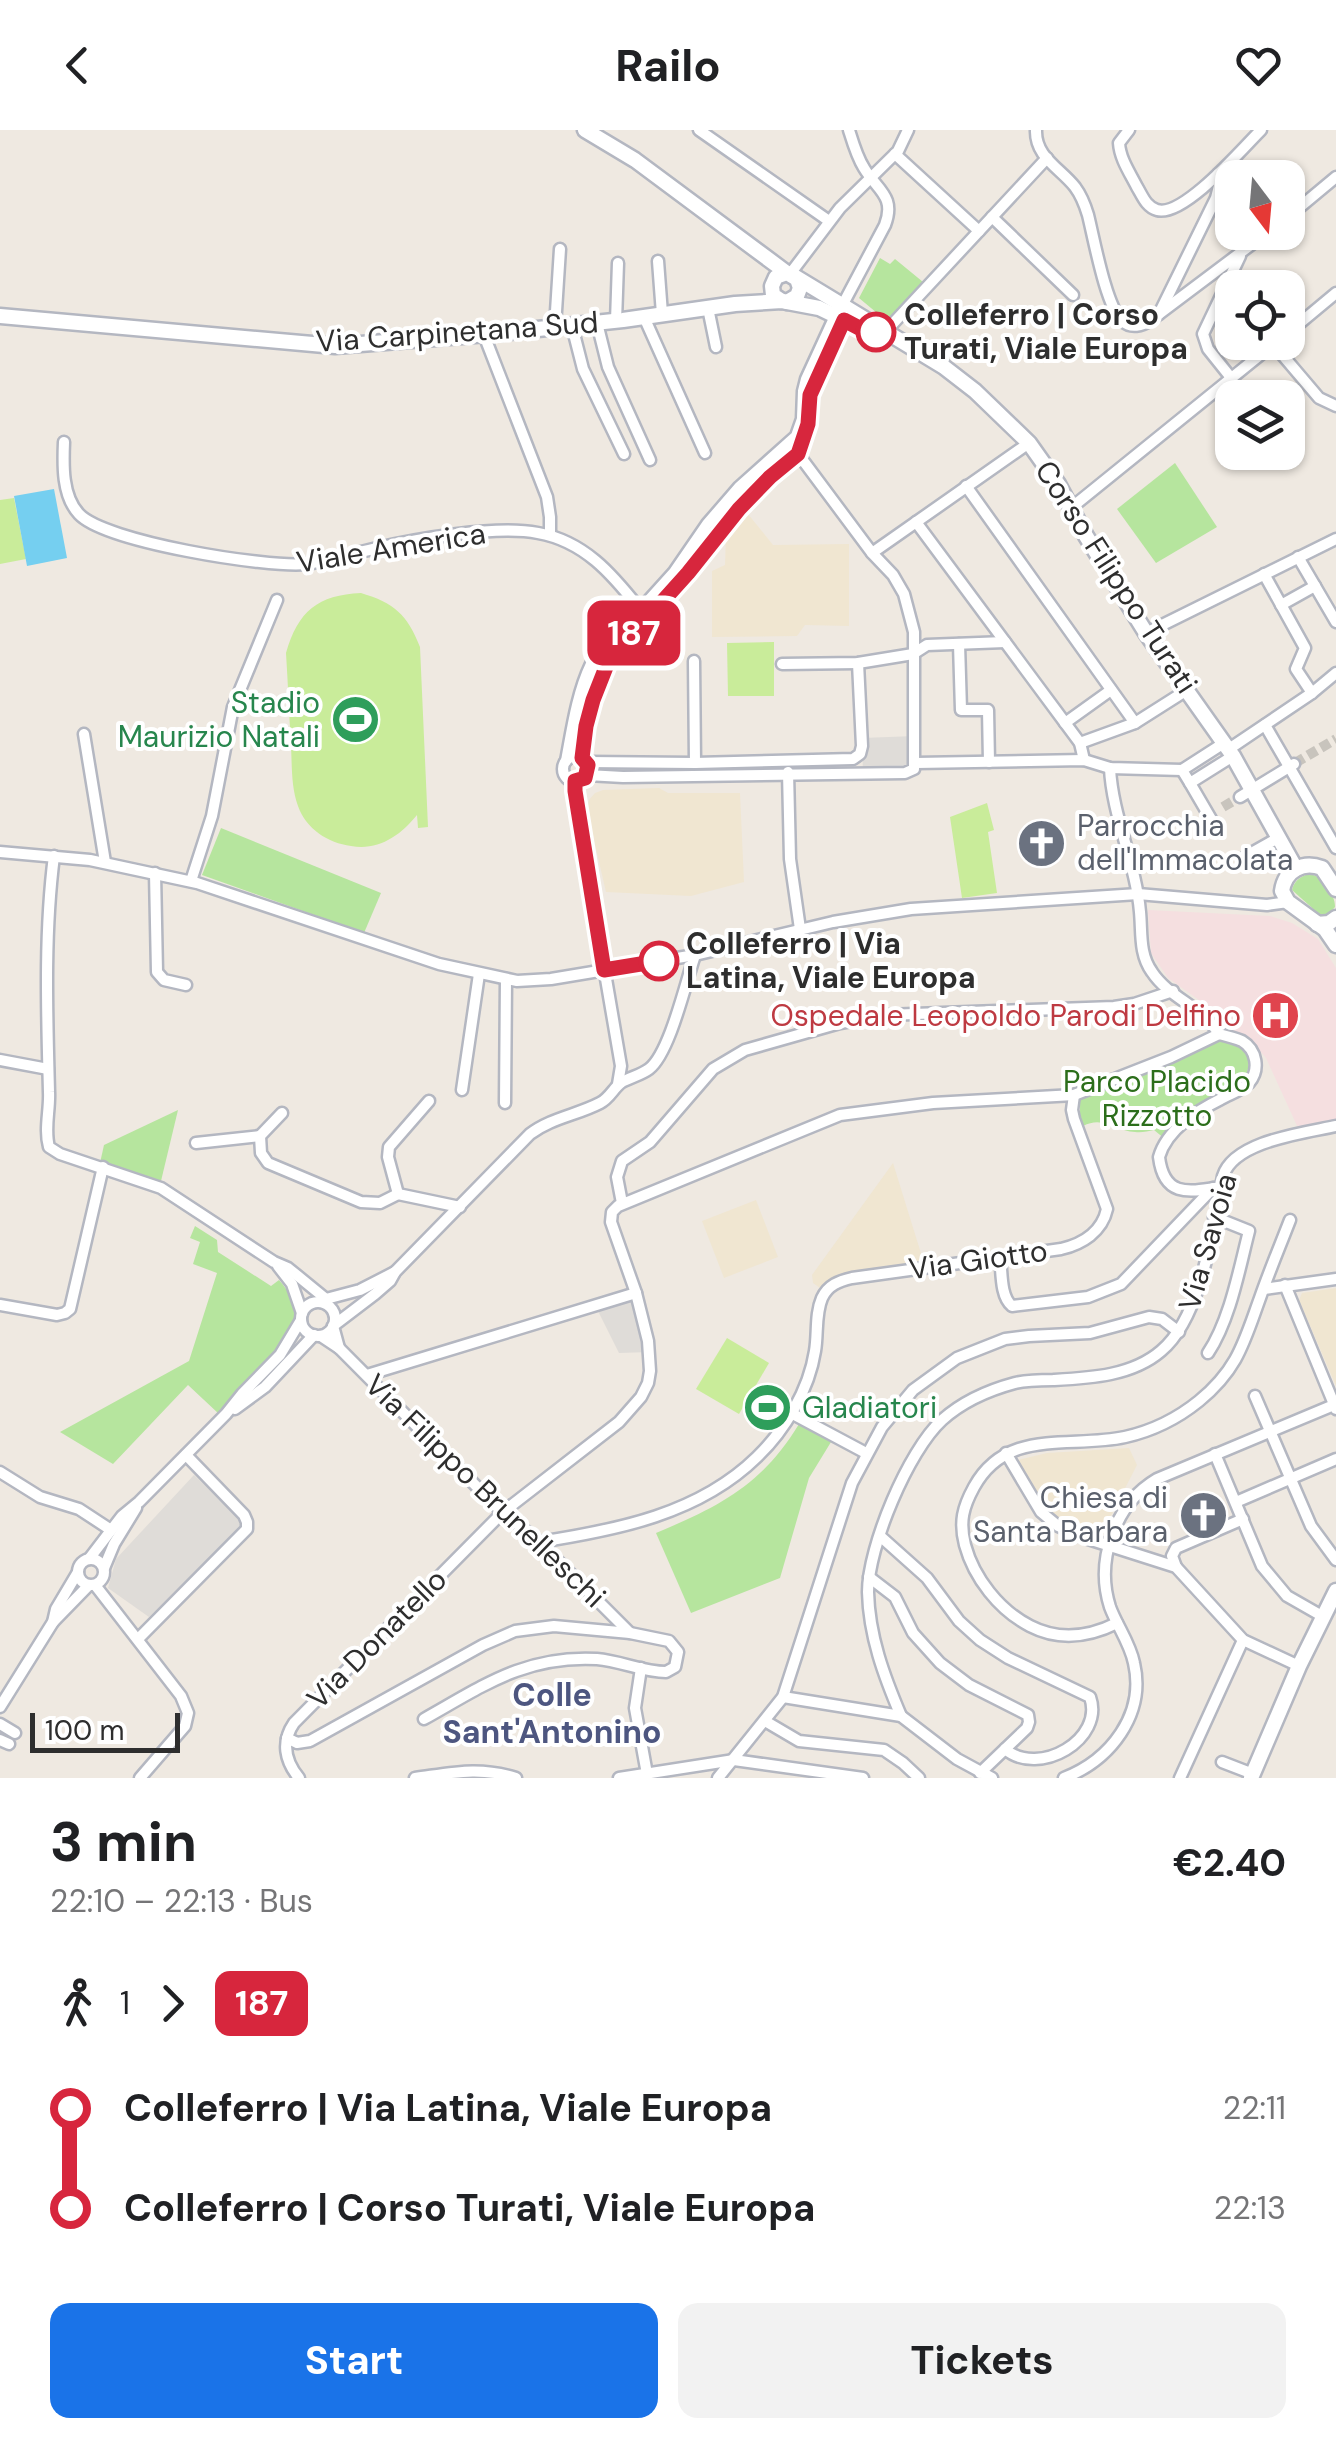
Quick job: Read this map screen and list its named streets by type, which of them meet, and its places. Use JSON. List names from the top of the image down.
{
  "streets": {
    "main road": ["Via Carpinetana Sud", "Corso Filippo Turati"],
    "street": [
      "Viale America",
      "Via Savoia",
      "Via Giotto",
      "Via Filippo Brunelleschi",
      "Via Donatello"
    ]
  },
  "crossings": [
    ["Via Carpinetana Sud", "Corso Filippo Turati"],
    ["Via Giotto", "Via Filippo Brunelleschi"],
    ["Via Filippo Brunelleschi", "Via Donatello"]
  ],
  "districts": ["Colle Sant'Antonino"],
  "parks": ["Parco Placido Rizzotto"],
  "places": {
    "other": ["Colleferro | Corso Turati, Viale Europa", "Colleferro | Via Latina, Viale Europa"],
    "sports": ["Stadio Maurizio Natali", "Gladiatori"],
    "church": ["Parrocchia dell'Immacolata", "Chiesa di Santa Barbara"],
    "hospital": ["Ospedale Leopoldo Parodi Delfino"]
  },
  "lines": ["bus line 187"],
  "scale_bar": "100 m",
  "north": "bottom",
  "page": {
    "header": "Railo",
    "on_map": "187",
    "scale": "100 m",
    "heading": ["3 min", "22:10 – 22:13 · Bus", "€2.40"],
    "legs": ["1", "187"],
    "list": [
      {
        "name": "Colleferro | Via Latina, Viale Europa",
        "value": "22:11"
      },
      {
        "name": "Colleferro | Corso Turati, Viale Europa",
        "value": "22:13"
      }
    ],
    "buttons": ["Start", "Tickets"]
  }
}
